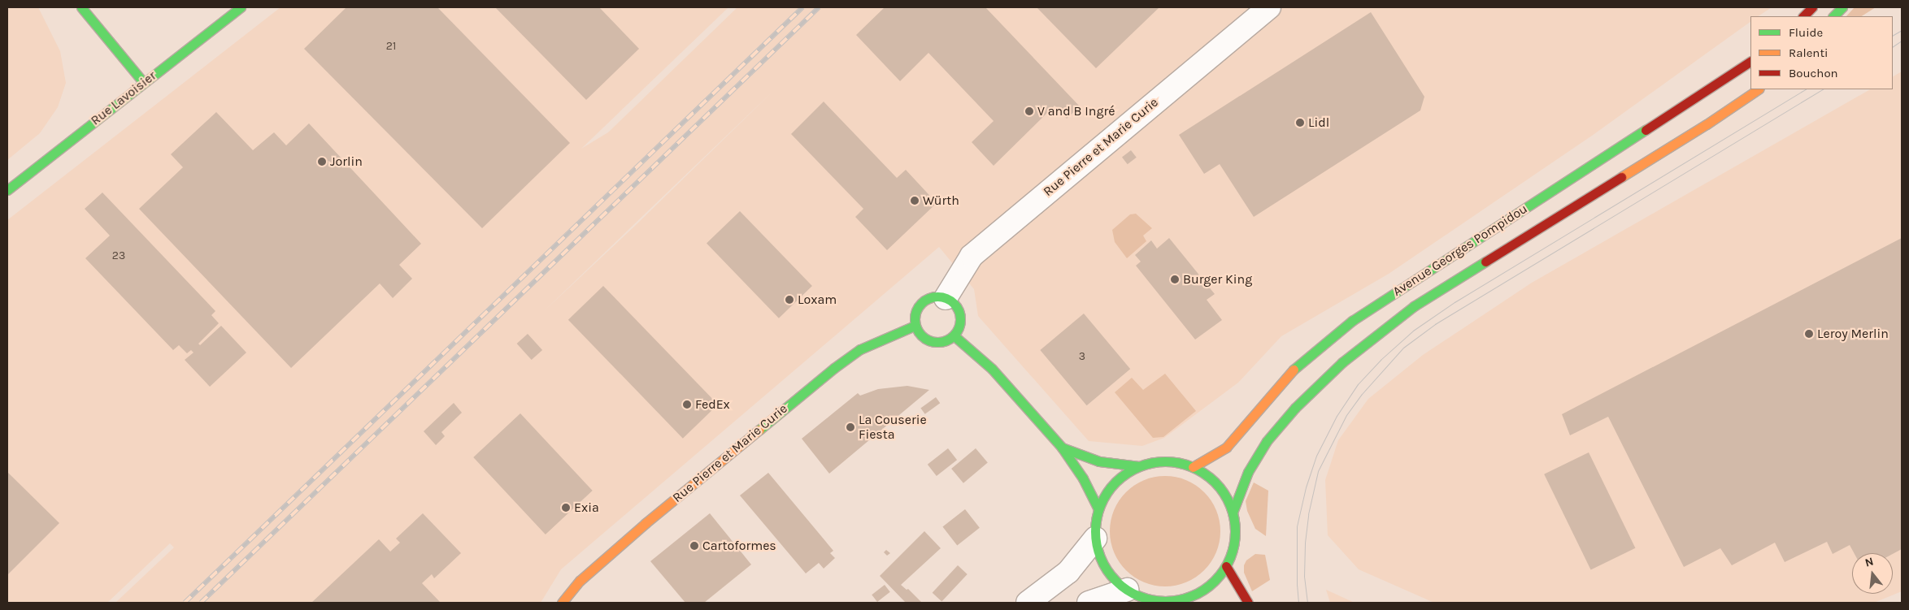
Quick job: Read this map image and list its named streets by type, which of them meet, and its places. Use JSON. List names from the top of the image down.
{
  "streets": {
    "main road": ["Rue Lavoisier", "Rue Pierre et Marie Curie", "Avenue Georges Pompidou"]
  },
  "places": [
    "V and B Ingré",
    "Lidl",
    "Jorlin",
    "Würth",
    "Burger King",
    "Loxam",
    "Leroy Merlin",
    "FedEx",
    "La Couserie Fiesta",
    "Exia",
    "Cartoformes"
  ],
  "house_numbers": ["21", "23", "3"],
  "legend": ["Fluide", "Ralenti", "Bouchon"],
  "north": "top"
}
